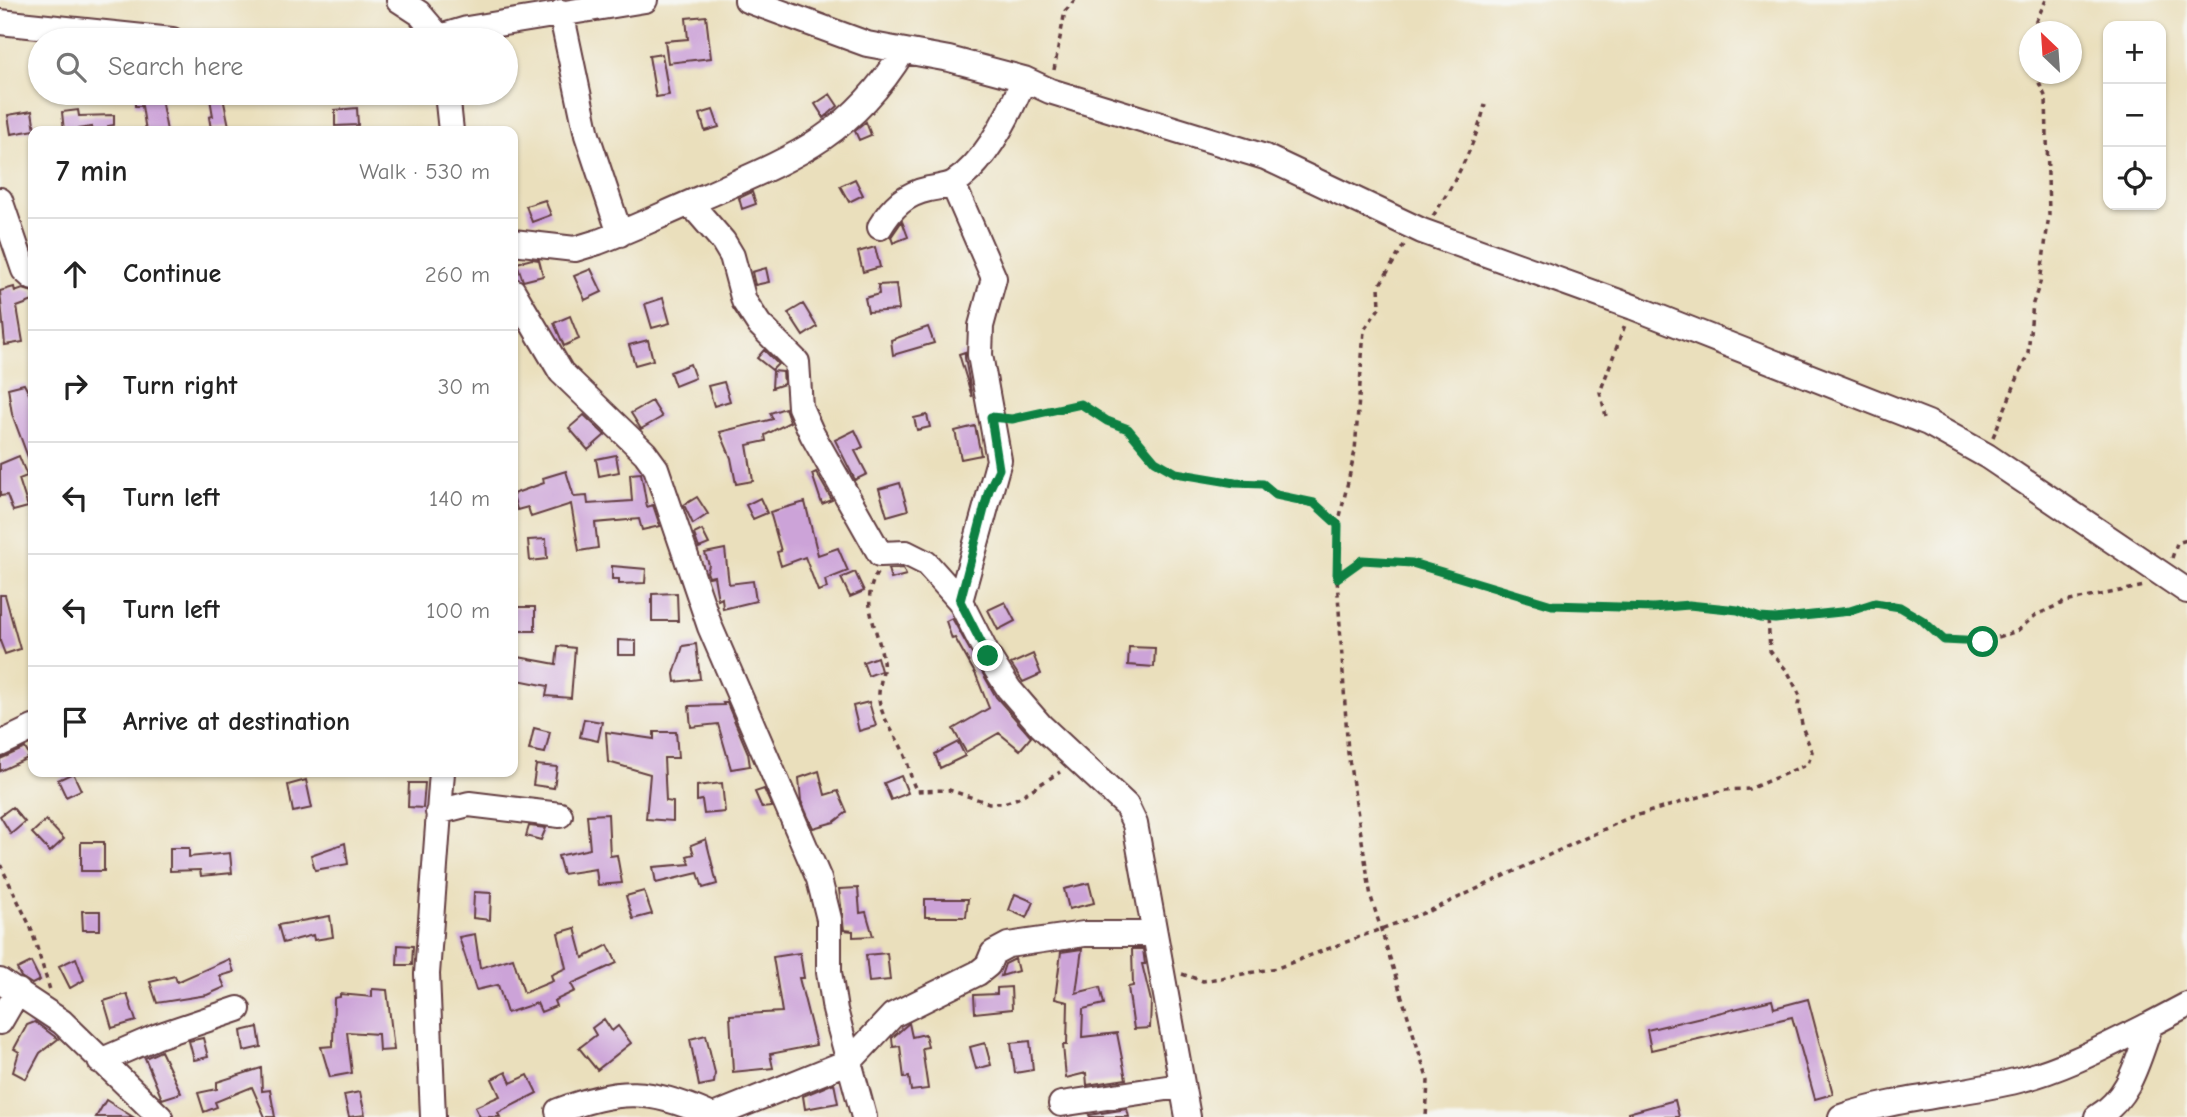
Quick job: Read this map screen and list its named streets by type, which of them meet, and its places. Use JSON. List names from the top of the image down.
{
  "north": "top left",
  "page": {
    "map_buttons": ["+", "−"],
    "search": "Search here",
    "heading": ["7 min", "Walk · 530 m"],
    "list": [
      ["Continue", "260 m"],
      ["Turn right", "30 m"],
      ["Turn left", "140 m"],
      ["Turn left", "100 m"],
      "Arrive at destination"
    ]
  }
}
